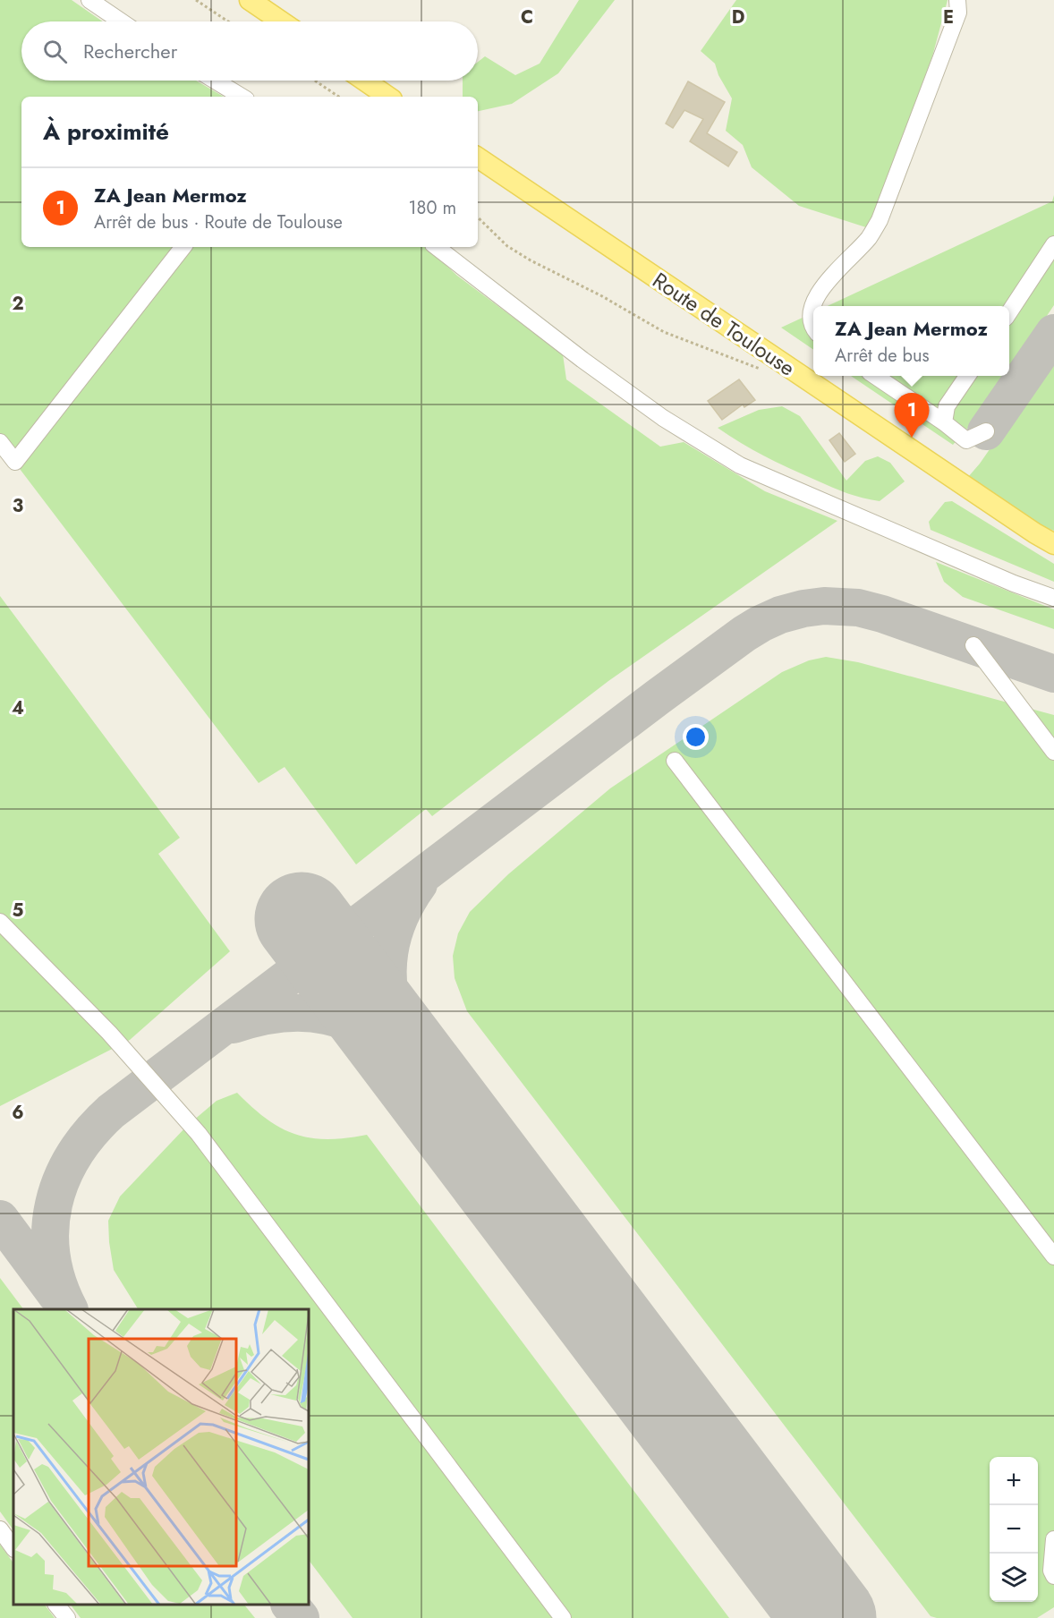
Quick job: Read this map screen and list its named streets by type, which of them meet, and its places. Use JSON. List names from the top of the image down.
{
  "streets": {
    "main road": ["Route de Toulouse"]
  },
  "page": {
    "search": "Rechercher",
    "heading": "À proximité",
    "list": [
      {
        "mark": "1",
        "name": "ZA Jean Mermoz",
        "note": "Arrêt de bus · Route de Toulouse",
        "value": "180 m"
      }
    ],
    "popup": ["ZA Jean Mermoz", "Arrêt de bus"],
    "pins": "1",
    "map_buttons": ["+", "−"]
  },
  "grid": {
    "columns": ["C", "D", "E"],
    "rows": [
      "2",
      "3",
      "4",
      "5",
      "6"
    ]
  }
}
